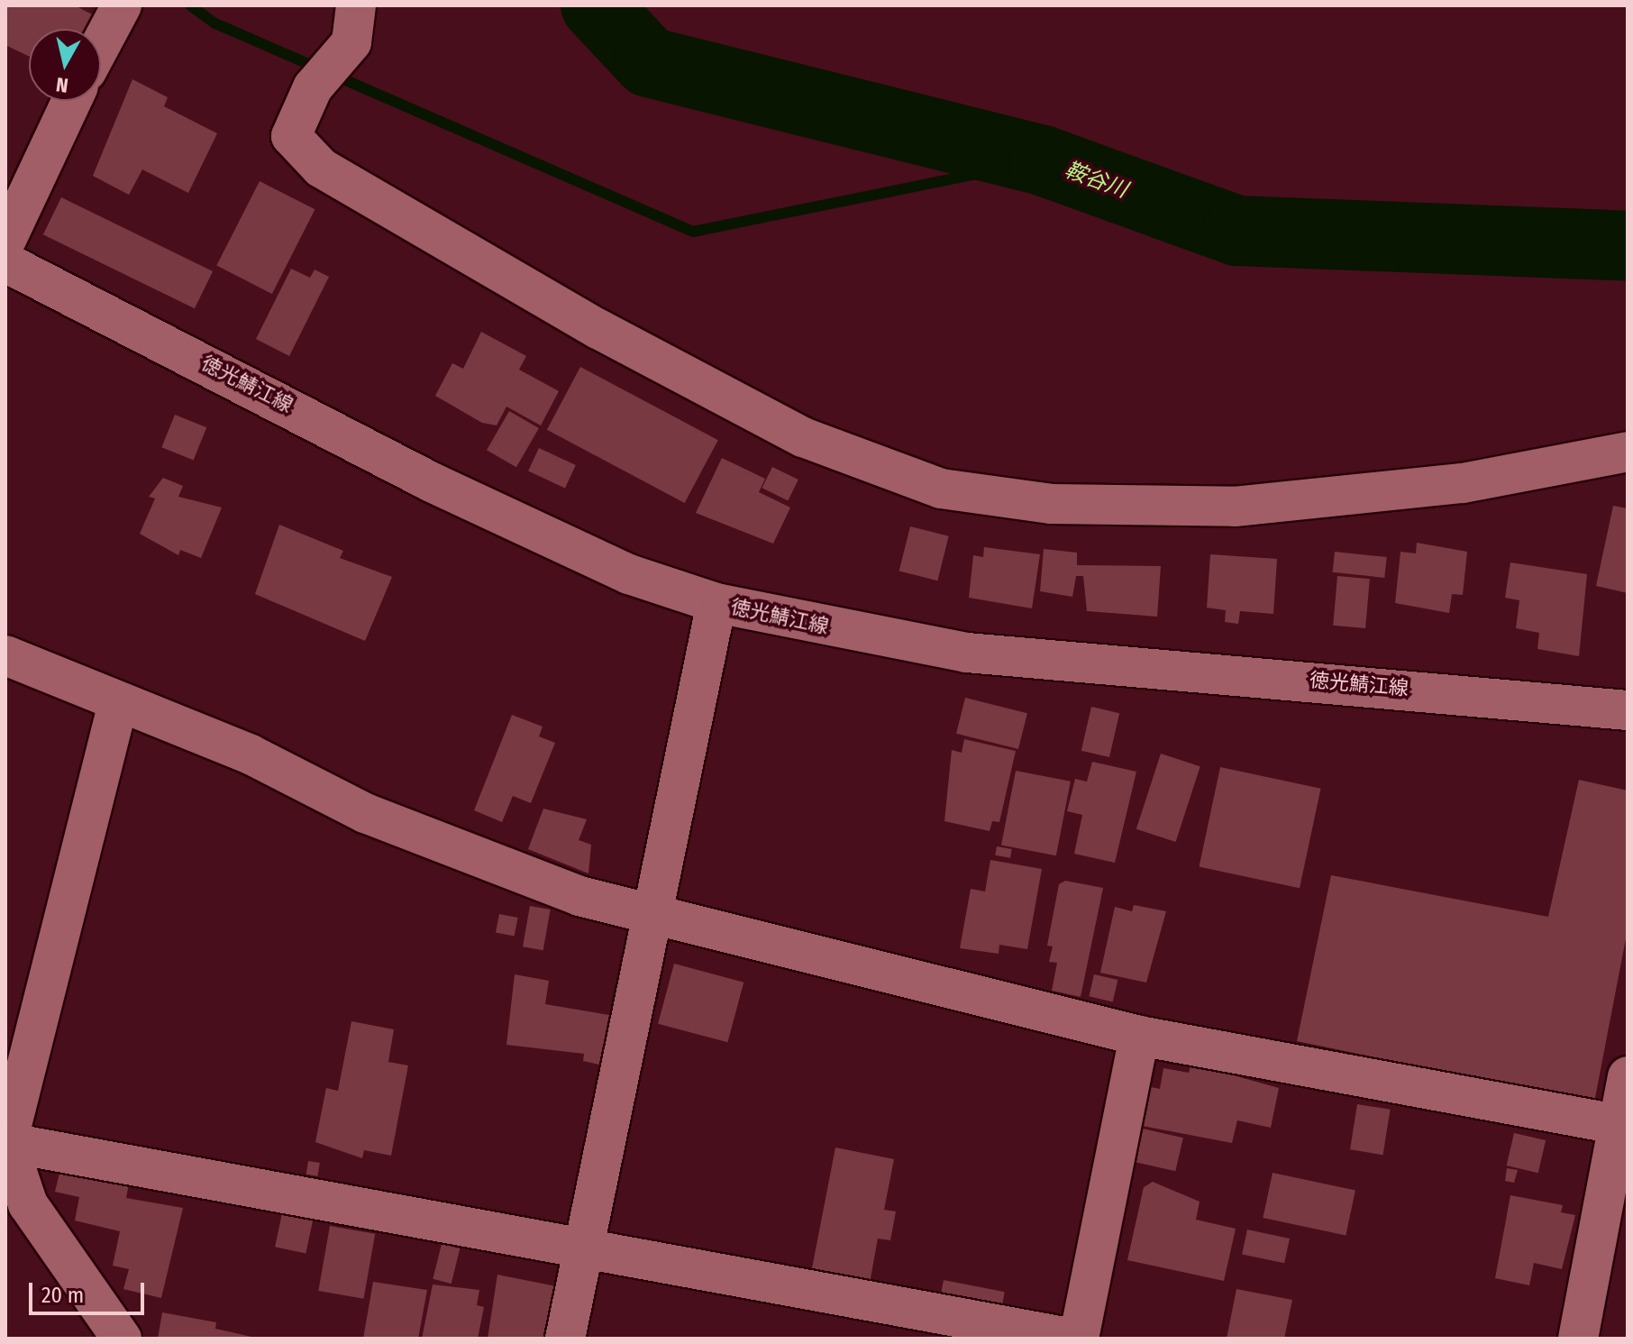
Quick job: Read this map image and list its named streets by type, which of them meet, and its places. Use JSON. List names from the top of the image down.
{
  "streets": {
    "street": ["徳光鯖江線"]
  },
  "water": ["鞍谷川"],
  "scale_bar": "20 m",
  "north": "bottom"
}
